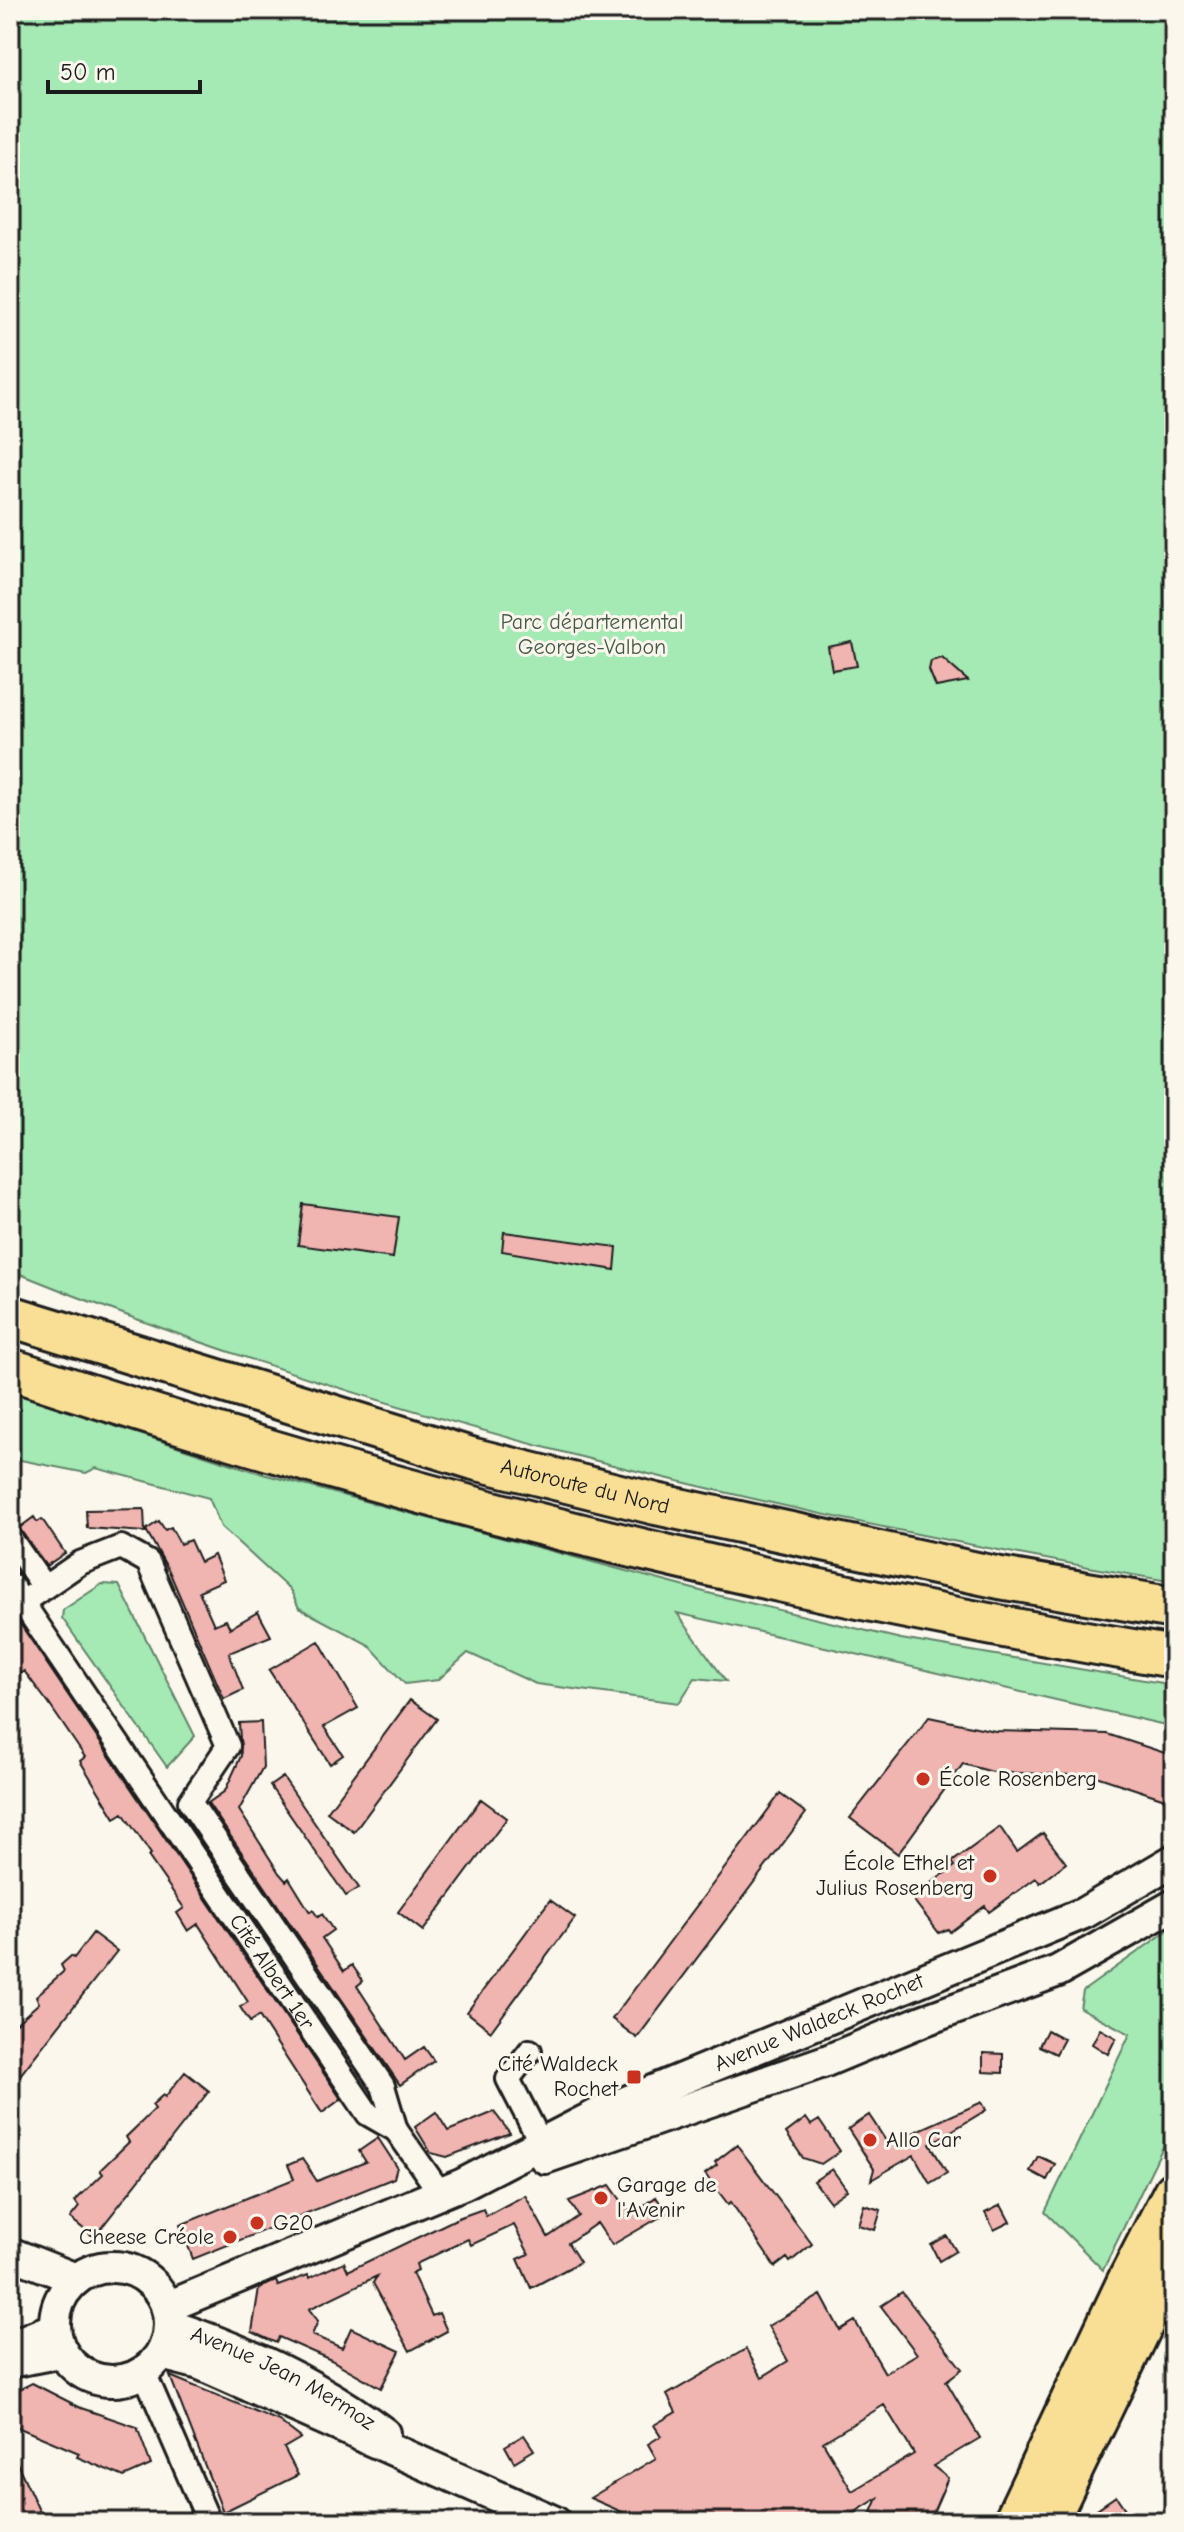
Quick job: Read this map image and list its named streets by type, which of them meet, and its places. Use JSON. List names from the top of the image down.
{
  "streets": {
    "highway": ["Autoroute du Nord"],
    "main road": ["Avenue Waldeck Rochet", "Avenue Jean Mermoz"],
    "street": ["Cité Albert 1er"]
  },
  "crossings": [
    ["Cité Albert 1er", "Avenue Waldeck Rochet"],
    ["Avenue Waldeck Rochet", "Avenue Jean Mermoz"]
  ],
  "parks": ["Parc départemental Georges-Valbon"],
  "places": {
    "other": [
      "École Rosenberg",
      "École Ethel et Julius Rosenberg",
      "Allo Car",
      "Garage de l'Avenir",
      "G20",
      "Cheese Créole"
    ],
    "transit": ["Cité Waldeck Rochet"]
  },
  "scale_bar": "50 m"
}
